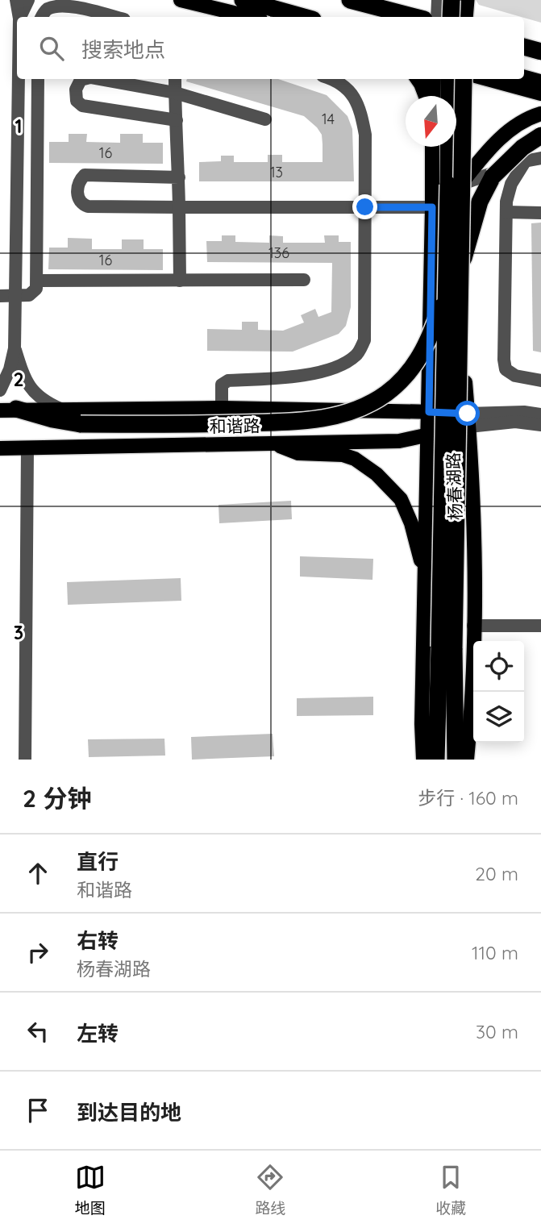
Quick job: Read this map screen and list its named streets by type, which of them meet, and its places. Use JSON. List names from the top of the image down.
{
  "streets": {
    "main road": ["和谐路", "杨春湖路"]
  },
  "crossings": [
    ["和谐路", "杨春湖路"]
  ],
  "house_numbers": [
    "14",
    "16",
    "13",
    "136",
    "16"
  ],
  "north": "bottom",
  "page": {
    "search": "搜索地点",
    "heading": ["2 分钟", "步行 · 160 m"],
    "list": [
      ["直行", "和谐路", "20 m"],
      ["右转", "杨春湖路", "110 m"],
      ["左转", "30 m"],
      "到达目的地"
    ],
    "nav": ["地图", "路线", "收藏"]
  },
  "grid": {
    "rows": ["1", "2", "3"]
  }
}
